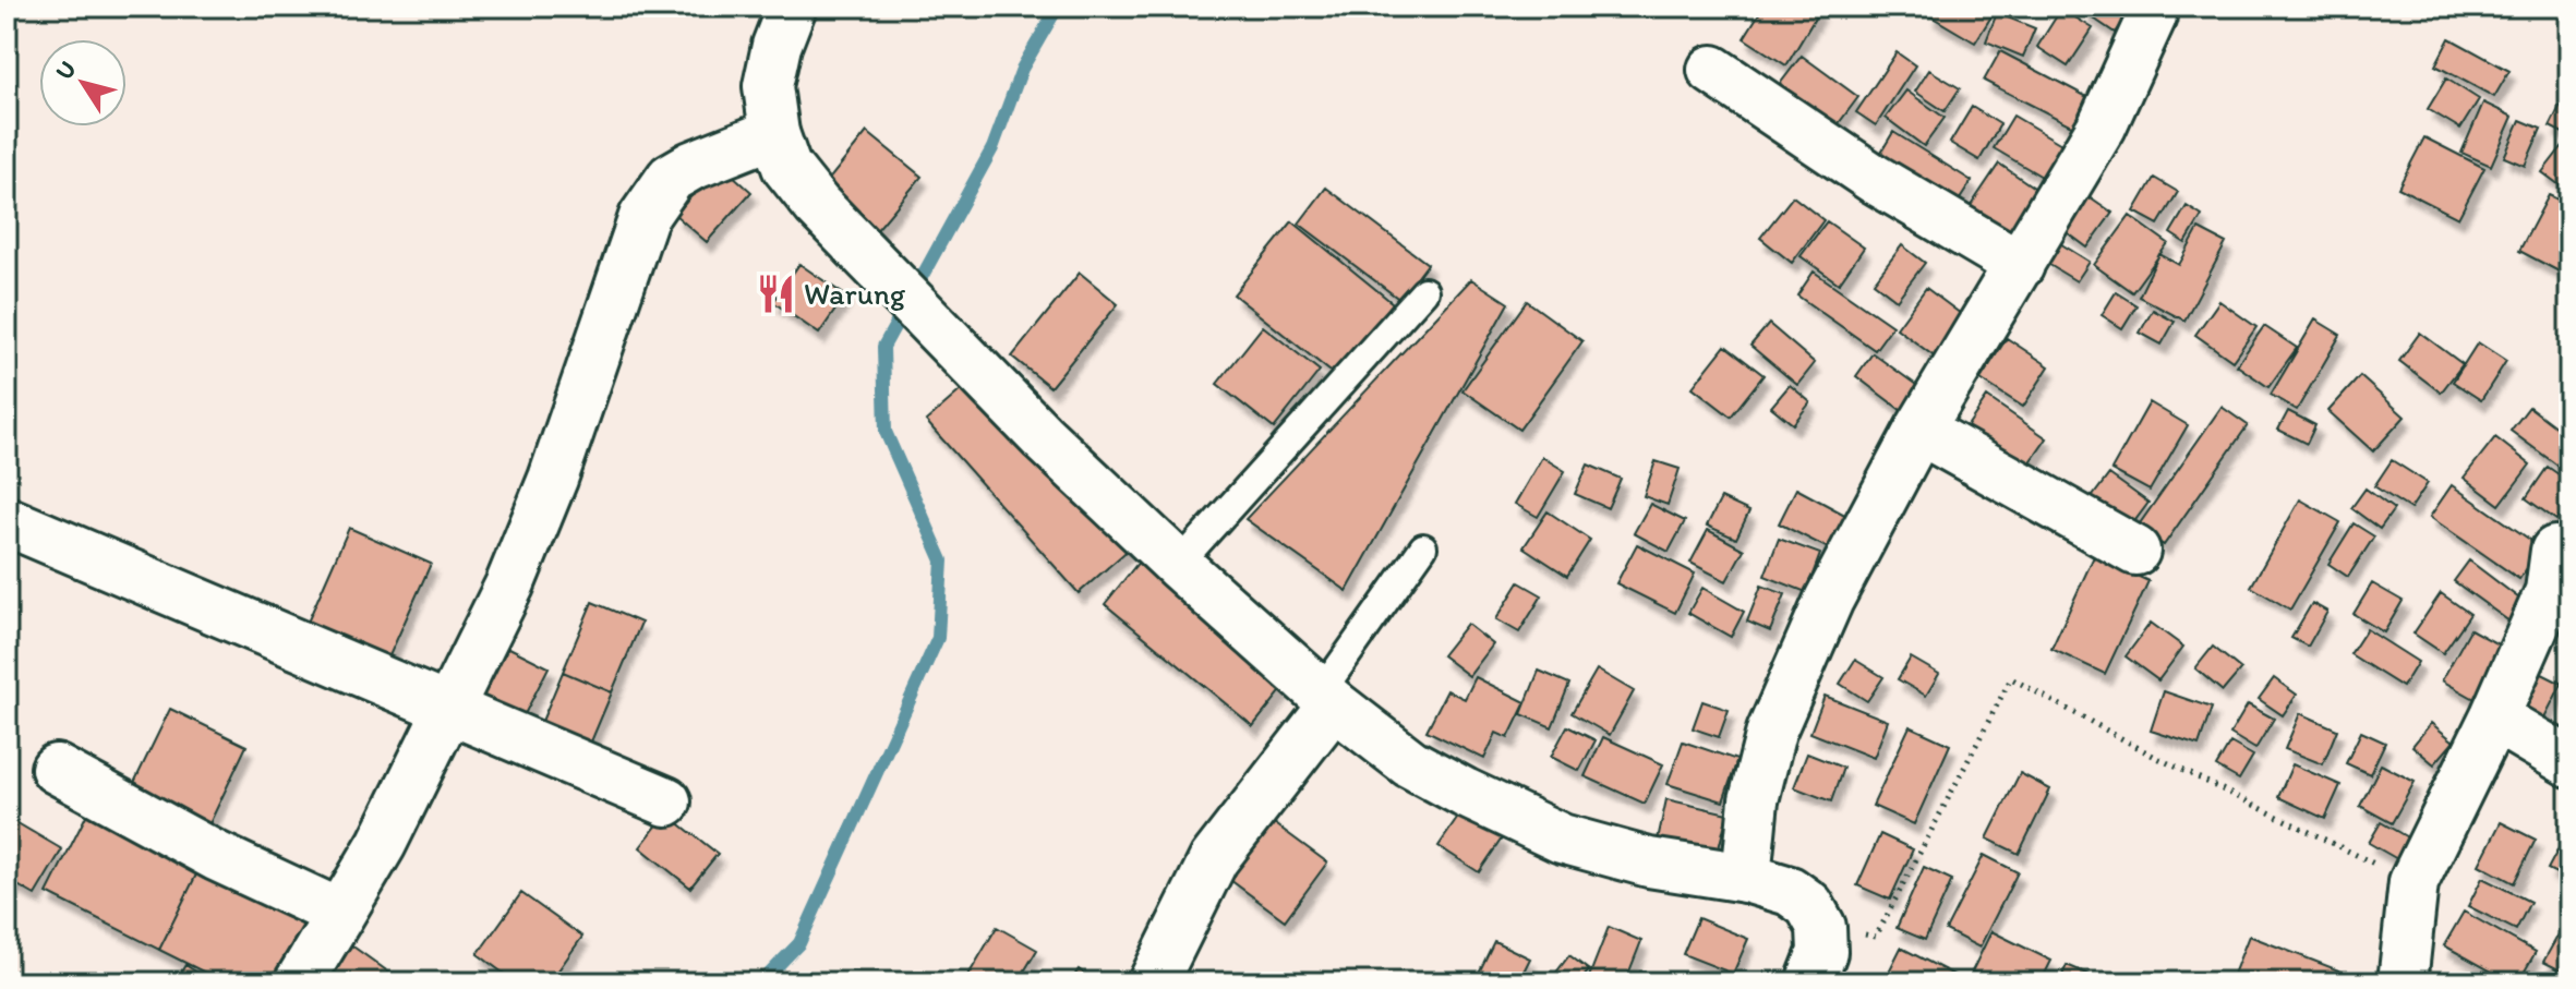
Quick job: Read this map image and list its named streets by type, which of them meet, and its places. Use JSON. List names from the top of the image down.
{
  "places": {
    "restaurant": ["Warung"]
  },
  "north": "top left"
}
